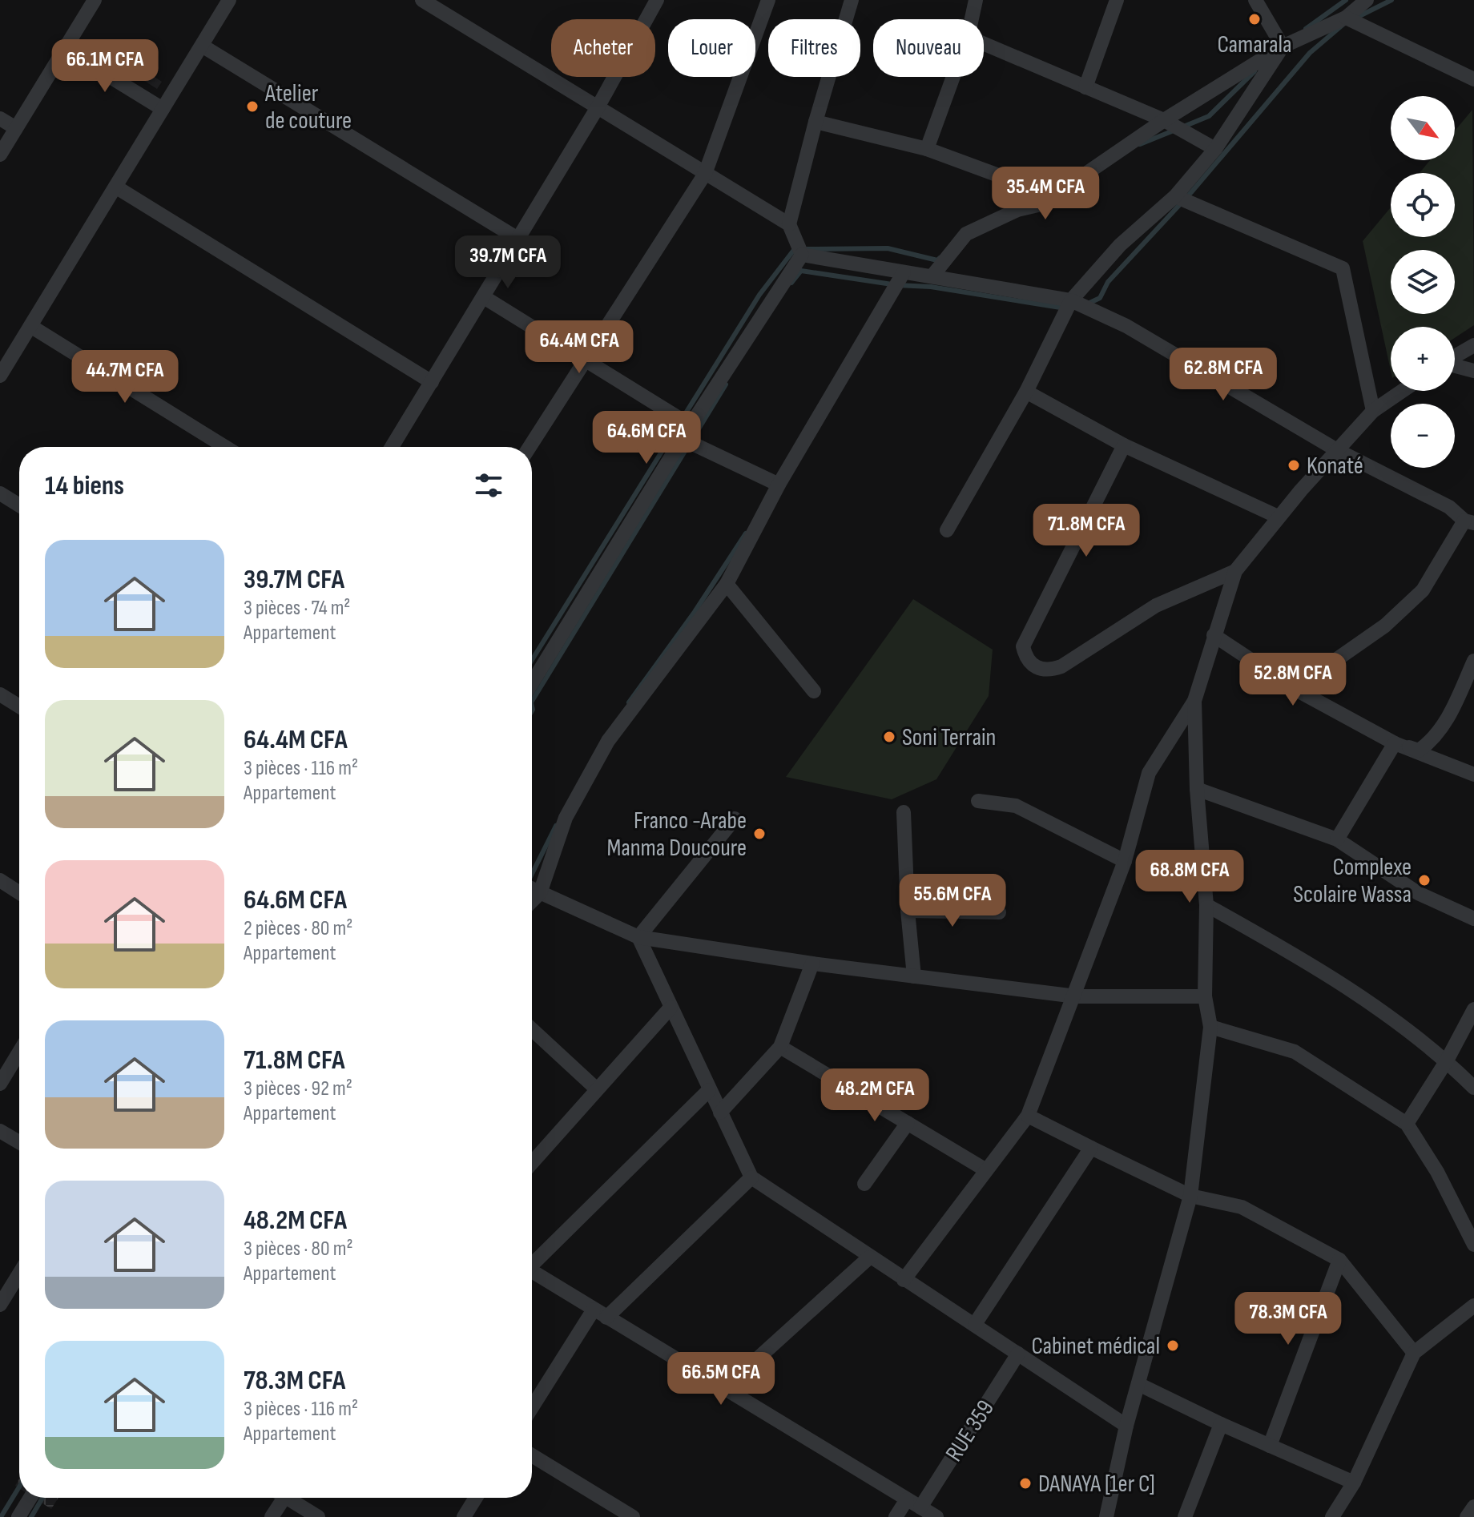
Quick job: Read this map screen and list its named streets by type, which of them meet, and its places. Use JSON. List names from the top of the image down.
{
  "streets": {
    "street": ["RUE 359"]
  },
  "places": [
    "Camarala",
    "Atelier de couture",
    "Konaté",
    "Soni Terrain",
    "Franco -Arabe Manma Doucoure",
    "Complexe Scolaire Wassa",
    "Cabinet médical",
    "DANAYA [1er C]"
  ],
  "north": "bottom right",
  "page": {
    "chip": [
      "Acheter",
      "Louer",
      "Filtres",
      "Nouveau"
    ],
    "price": [
      "66.1M CFA",
      "35.4M CFA",
      "39.7M CFA",
      "64.4M CFA",
      "62.8M CFA",
      "44.7M CFA",
      "64.6M CFA",
      "71.8M CFA",
      "52.8M CFA",
      "68.8M CFA",
      "55.6M CFA",
      "48.2M CFA",
      "78.3M CFA",
      "66.5M CFA"
    ],
    "map_buttons": ["+", "−"],
    "heading": "14 biens",
    "list": [
      {
        "name": "39.7M CFA",
        "note": "3 pièces · 74 m² · Appartement"
      },
      {
        "name": "64.4M CFA",
        "note": "3 pièces · 116 m² · Appartement"
      },
      {
        "name": "64.6M CFA",
        "note": "2 pièces · 80 m² · Appartement"
      },
      {
        "name": "71.8M CFA",
        "note": "3 pièces · 92 m² · Appartement"
      },
      {
        "name": "48.2M CFA",
        "note": "3 pièces · 80 m² · Appartement"
      },
      {
        "name": "78.3M CFA",
        "note": "3 pièces · 116 m² · Appartement"
      }
    ]
  }
}
